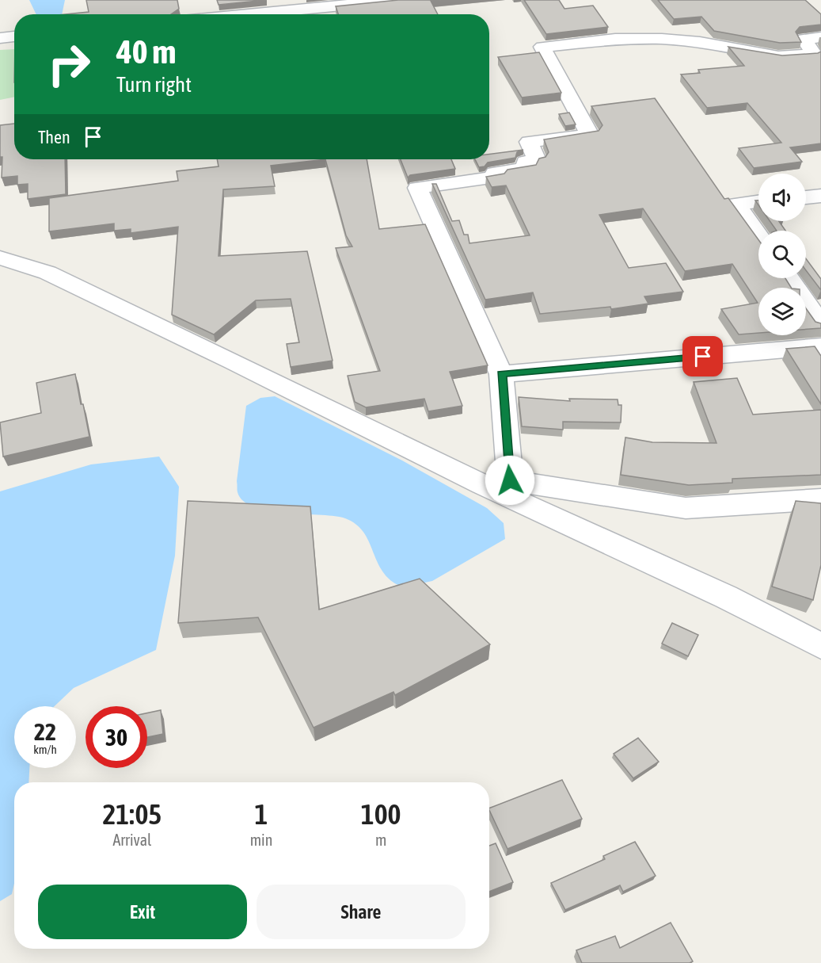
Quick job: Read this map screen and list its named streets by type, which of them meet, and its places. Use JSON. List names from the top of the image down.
{
  "page": {
    "turn": ["40 m", "Turn right"],
    "then": "Then",
    "speed": "22 km/h",
    "limit": "30",
    "eta": [
      "21:05",
      "Arrival",
      "1",
      "min",
      "100",
      "m"
    ],
    "buttons": ["Exit", "Share"]
  }
}
